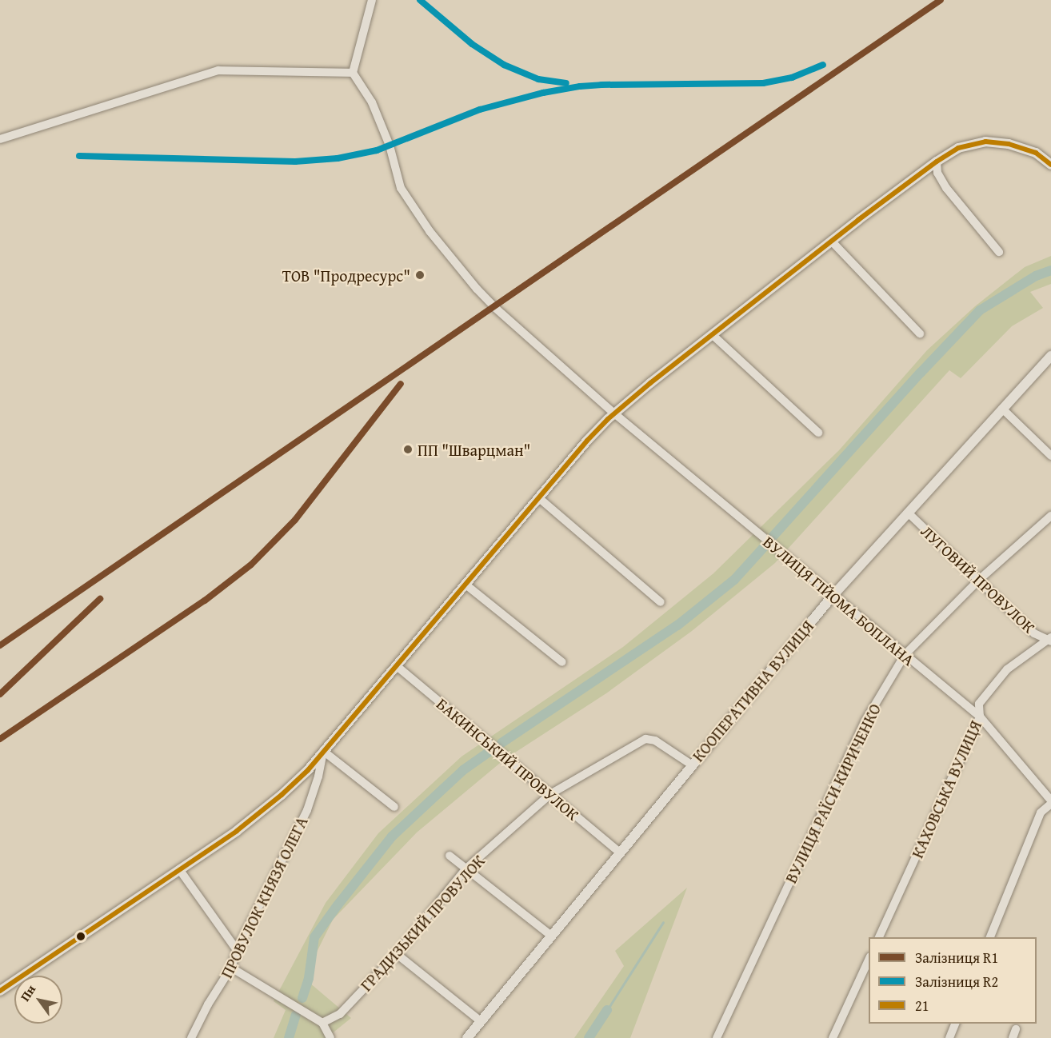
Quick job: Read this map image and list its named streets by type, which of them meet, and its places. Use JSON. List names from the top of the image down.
{
  "streets": {
    "street": [
      "ЛУГОВИЙ ПРОВУЛОК",
      "ВУЛИЦЯ ГІЙОМА БОПЛАНА",
      "КООПЕРАТИВНА ВУЛИЦЯ",
      "БАКИНСЬКИЙ ПРОВУЛОК",
      "КАХОВСЬКА ВУЛИЦЯ",
      "ВУЛИЦЯ РАЇСИ КИРИЧЕНКО",
      "ПРОВУЛОК КНЯЗЯ ОЛЕГА",
      "ГРАДИЗЬКИЙ ПРОВУЛОК"
    ]
  },
  "crossings": [
    ["ЛУГОВИЙ ПРОВУЛОК", "КООПЕРАТИВНА ВУЛИЦЯ"],
    ["ЛУГОВИЙ ПРОВУЛОК", "КАХОВСЬКА ВУЛИЦЯ"],
    ["ЛУГОВИЙ ПРОВУЛОК", "ВУЛИЦЯ РАЇСИ КИРИЧЕНКО"],
    ["ВУЛИЦЯ ГІЙОМА БОПЛАНА", "КООПЕРАТИВНА ВУЛИЦЯ"],
    ["ВУЛИЦЯ ГІЙОМА БОПЛАНА", "КАХОВСЬКА ВУЛИЦЯ"],
    ["ВУЛИЦЯ ГІЙОМА БОПЛАНА", "ВУЛИЦЯ РАЇСИ КИРИЧЕНКО"],
    ["КООПЕРАТИВНА ВУЛИЦЯ", "БАКИНСЬКИЙ ПРОВУЛОК"],
    ["КООПЕРАТИВНА ВУЛИЦЯ", "ГРАДИЗЬКИЙ ПРОВУЛОК"],
    ["БАКИНСЬКИЙ ПРОВУЛОК", "ГРАДИЗЬКИЙ ПРОВУЛОК"]
  ],
  "places": ["ТОВ \"Продресурс\"", "ПП \"Шварцман\""],
  "lines": ["rail line R1", "rail line R2", "transit line 21"],
  "legend": ["Залізниця R1", "Залізниця R2", "21"],
  "north": "top left"
}
